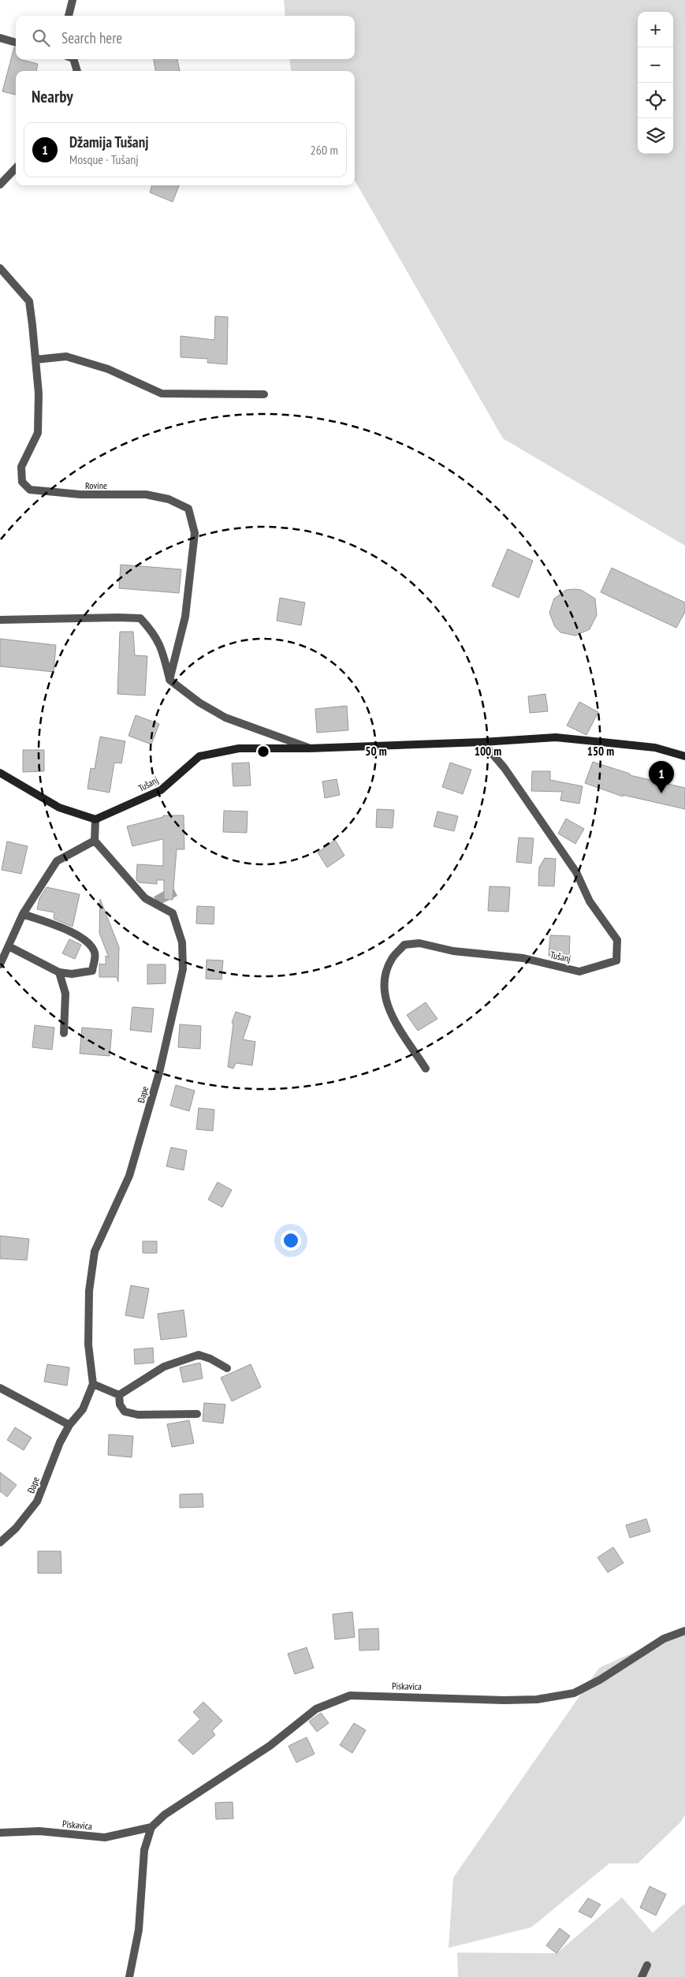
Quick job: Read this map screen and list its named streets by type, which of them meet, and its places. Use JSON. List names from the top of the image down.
{
  "streets": {
    "street": [
      "Rovine",
      "Tušanj",
      "Đape",
      "Piskavica"
    ]
  },
  "crossings": [
    ["Rovine", "Tušanj"]
  ],
  "page": {
    "map_buttons": ["+", "−"],
    "search": "Search here",
    "heading": "Nearby",
    "list": [
      {
        "mark": "1",
        "name": "Džamija Tušanj",
        "note": "Mosque · Tušanj",
        "value": "260 m"
      }
    ],
    "pins": "1"
  },
  "rings": ["50 m", "100 m", "150 m"]
}
